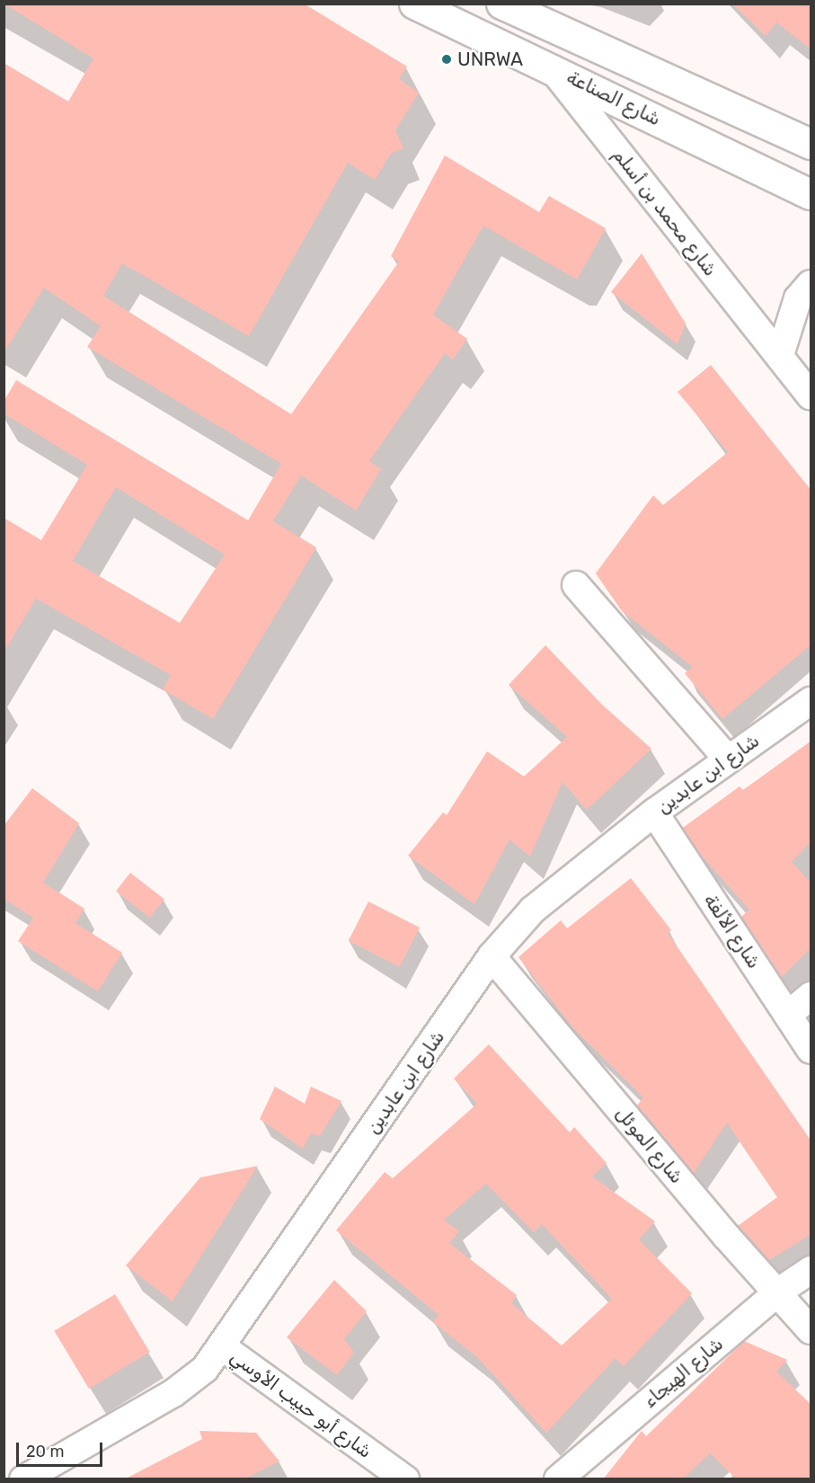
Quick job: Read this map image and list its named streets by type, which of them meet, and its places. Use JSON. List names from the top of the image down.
{
  "streets": {
    "main road": ["شارع الصناعة"],
    "street": [
      "شارع محمد بن أسلم",
      "شارع ابن عابدين",
      "شارع الألفة",
      "شارع الموئل",
      "شارع الهيجاء",
      "شارع أبو حبيب الأوسي"
    ]
  },
  "crossings": [
    ["شارع الصناعة", "شارع محمد بن أسلم"],
    ["شارع ابن عابدين", "شارع الألفة"],
    ["شارع ابن عابدين", "شارع الموئل"],
    ["شارع ابن عابدين", "شارع أبو حبيب الأوسي"],
    ["شارع الموئل", "شارع الهيجاء"]
  ],
  "places": ["UNRWA"],
  "scale_bar": "20 m"
}
